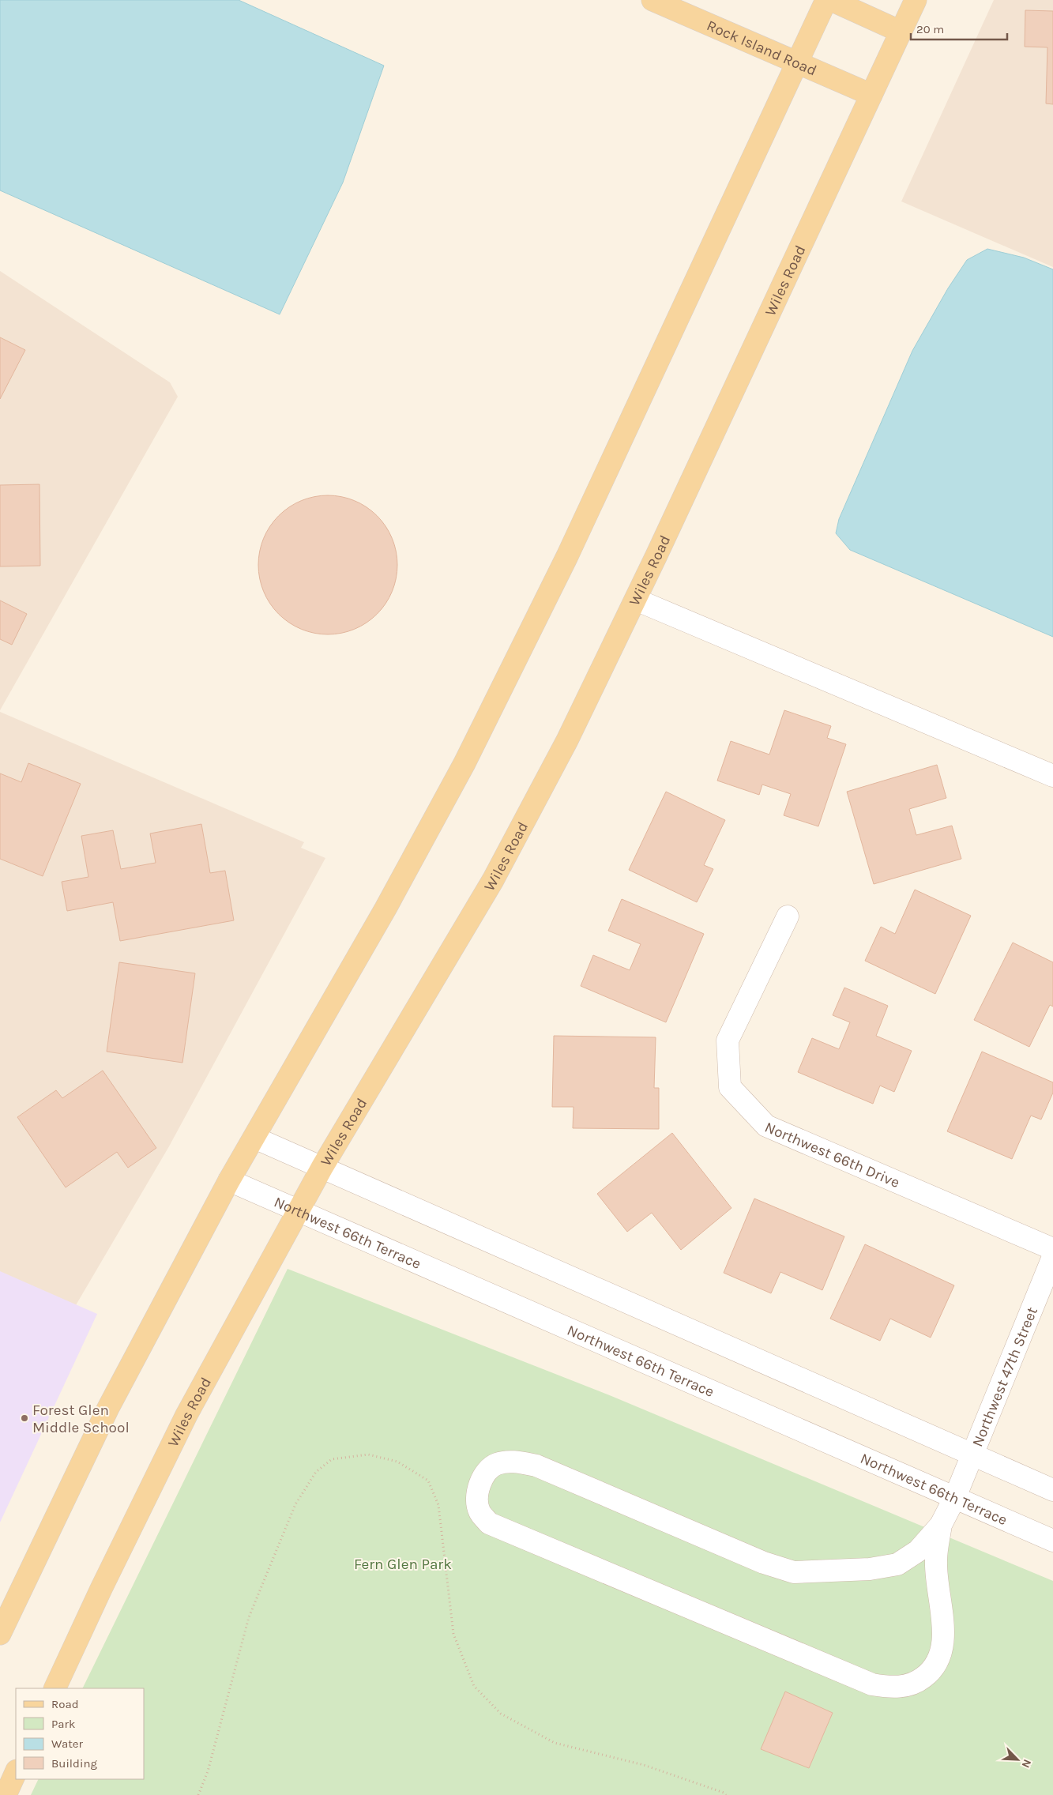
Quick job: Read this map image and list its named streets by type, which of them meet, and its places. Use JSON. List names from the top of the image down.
{
  "streets": {
    "main road": ["Rock Island Road", "Wiles Road"],
    "street": ["Northwest 66th Drive", "Northwest 66th Terrace", "Northwest 47th Street"]
  },
  "crossings": [
    ["Rock Island Road", "Wiles Road"],
    ["Wiles Road", "Northwest 66th Terrace"],
    ["Northwest 66th Terrace", "Northwest 47th Street"]
  ],
  "parks": ["Fern Glen Park"],
  "places": ["Forest Glen Middle School"],
  "legend": [
    "Road",
    "Park",
    "Water",
    "Building"
  ],
  "scale_bar": "20 m",
  "north": "bottom right"
}
